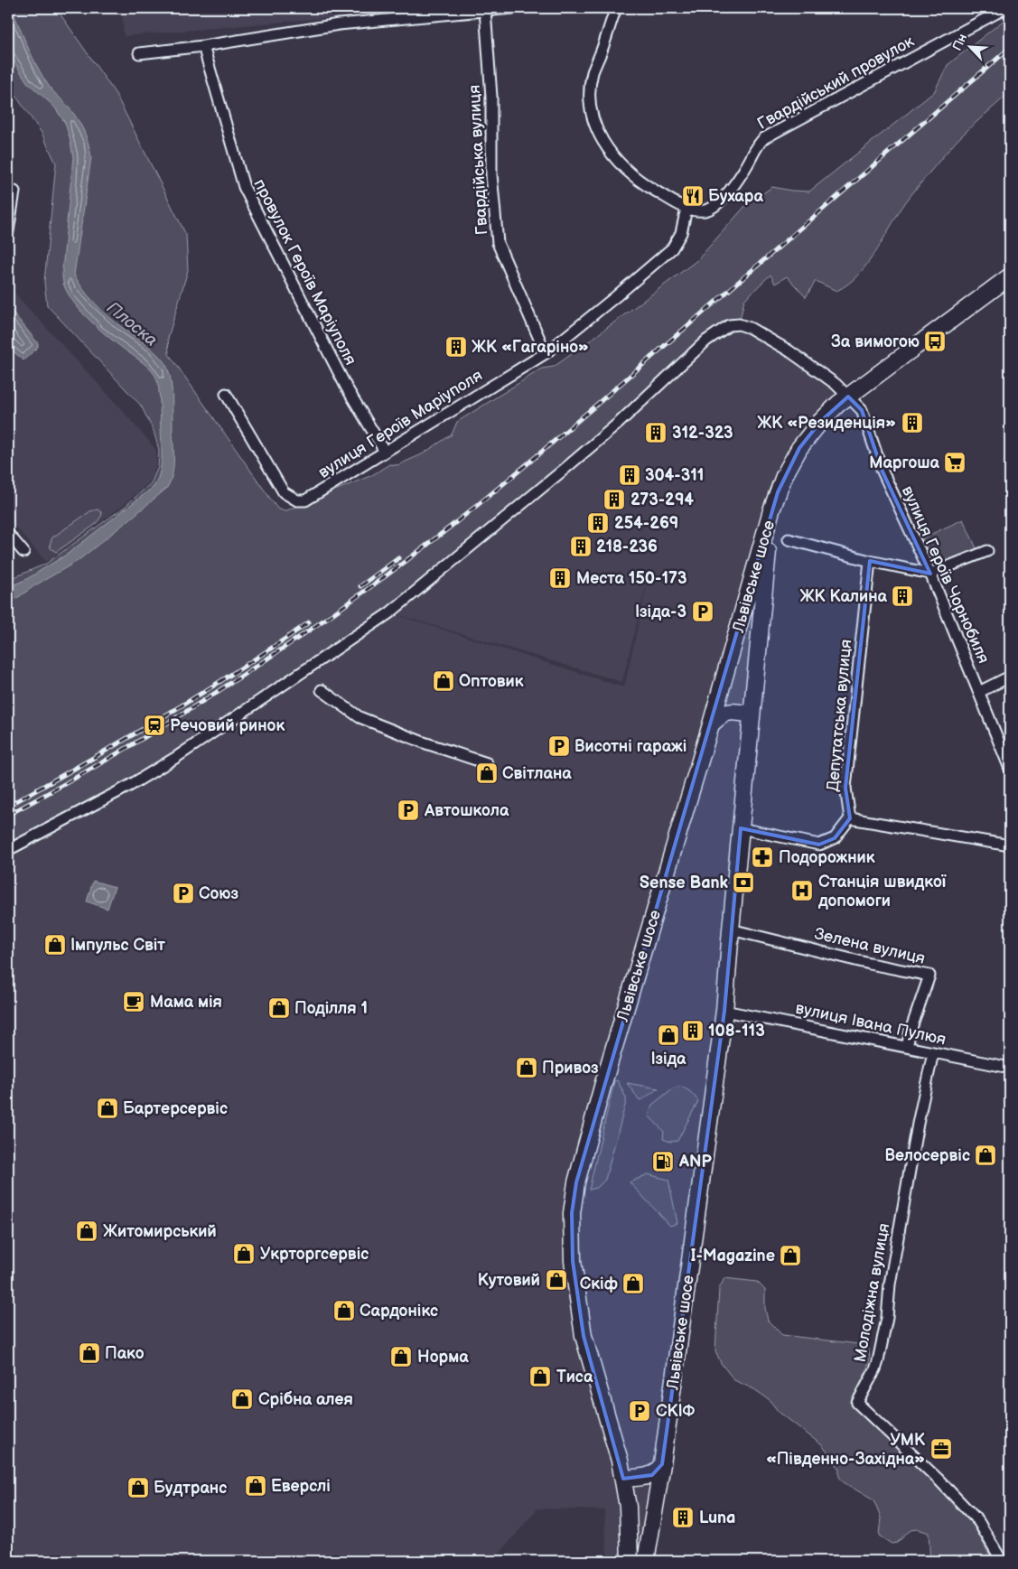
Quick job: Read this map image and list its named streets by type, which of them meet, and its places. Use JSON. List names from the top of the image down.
{
  "streets": {
    "main road": ["Львівське шосе"],
    "street": [
      "Гвардійський провулок",
      "Гвардійська вулиця",
      "провулок Героїв Маріуполя",
      "вулиця Героїв Маріуполя",
      "вулиця Героїв Чорнобиля",
      "Депутатська вулиця",
      "Зелена вулиця",
      "вулиця Івана Пулюя",
      "Молодіжна вулиця"
    ]
  },
  "crossings": [
    ["Гвардійський провулок", "вулиця Героїв Маріуполя"],
    ["Гвардійська вулиця", "вулиця Героїв Маріуполя"],
    ["провулок Героїв Маріуполя", "вулиця Героїв Маріуполя"],
    ["Львівське шосе", "Зелена вулиця"],
    ["Львівське шосе", "вулиця Івана Пулюя"],
    ["Зелена вулиця", "вулиця Івана Пулюя"],
    ["вулиця Івана Пулюя", "Молодіжна вулиця"]
  ],
  "water": ["Плоска"],
  "places": {
    "restaurant": ["Бухара"],
    "bus stop": ["За вимогою"],
    "building": [
      "ЖК «Гагаріно»",
      "ЖК «Резиденція»",
      "312-323",
      "304-311",
      "273-294",
      "254-269",
      "218-236",
      "Места 150-173",
      "ЖК Калина",
      "108-113",
      "Luna"
    ],
    "supermarket": ["Маргоша"],
    "parking": [
      "Ізіда-3",
      "Висотні гаражі",
      "Автошкола",
      "Союз",
      "СКІФ"
    ],
    "shop": [
      "Оптовик",
      "Світлана",
      "Імпульс Світ",
      "Поділля 1",
      "Ізіда",
      "Привоз",
      "Бартерсервіс",
      "Велосервіс",
      "Житомирський",
      "Укрторгсервіс",
      "I-Magazine",
      "Кутовий",
      "Скіф",
      "Сардонікс",
      "Пако",
      "Норма",
      "Тиса",
      "Срібна алея",
      "Еверслі",
      "Будтранс"
    ],
    "station": ["Речовий ринок"],
    "pharmacy": ["Подорожник"],
    "bank": ["Sense Bank"],
    "hospital": ["Станція швидкої допомоги"],
    "cafe": ["Мама мія"],
    "fuel station": ["ANP"],
    "office": ["УМК «Південно-Західна»"]
  },
  "north": "top left"
}
